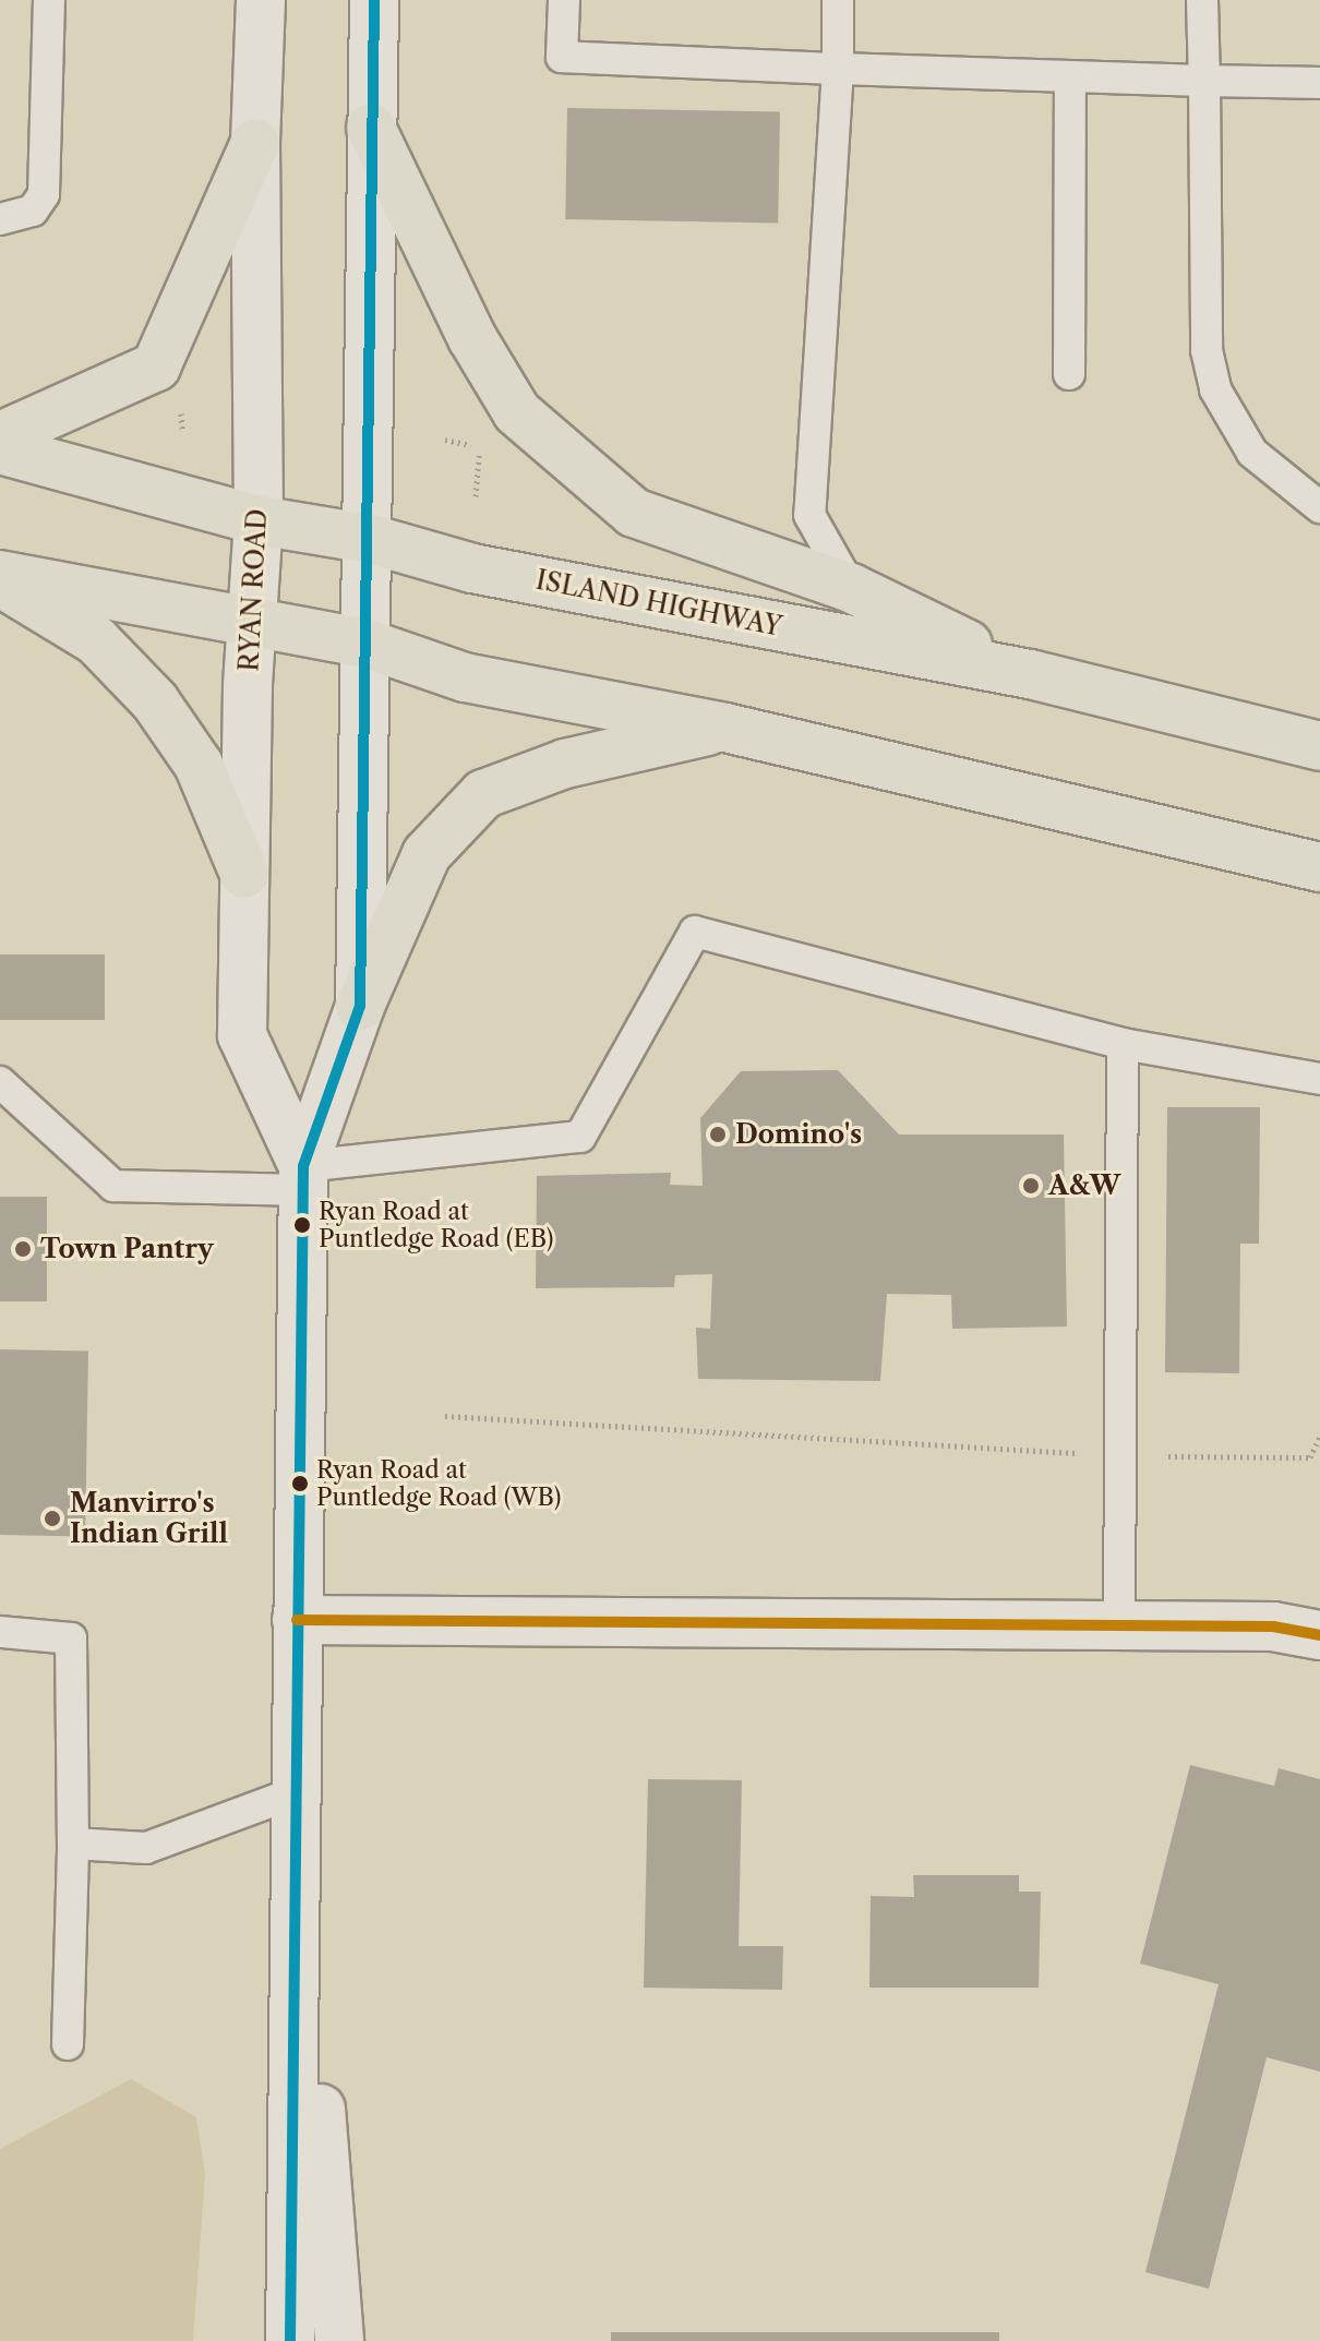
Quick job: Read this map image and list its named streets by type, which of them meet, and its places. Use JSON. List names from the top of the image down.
{
  "streets": {
    "main road": ["RYAN ROAD", "ISLAND HIGHWAY"]
  },
  "crossings": [
    ["RYAN ROAD", "ISLAND HIGHWAY"]
  ],
  "places": [
    "Domino's",
    "A&W",
    "Ryan Road at Puntledge Road (EB)",
    "Town Pantry",
    "Ryan Road at Puntledge Road (WB)",
    "Manvirro's Indian Grill"
  ]
}
